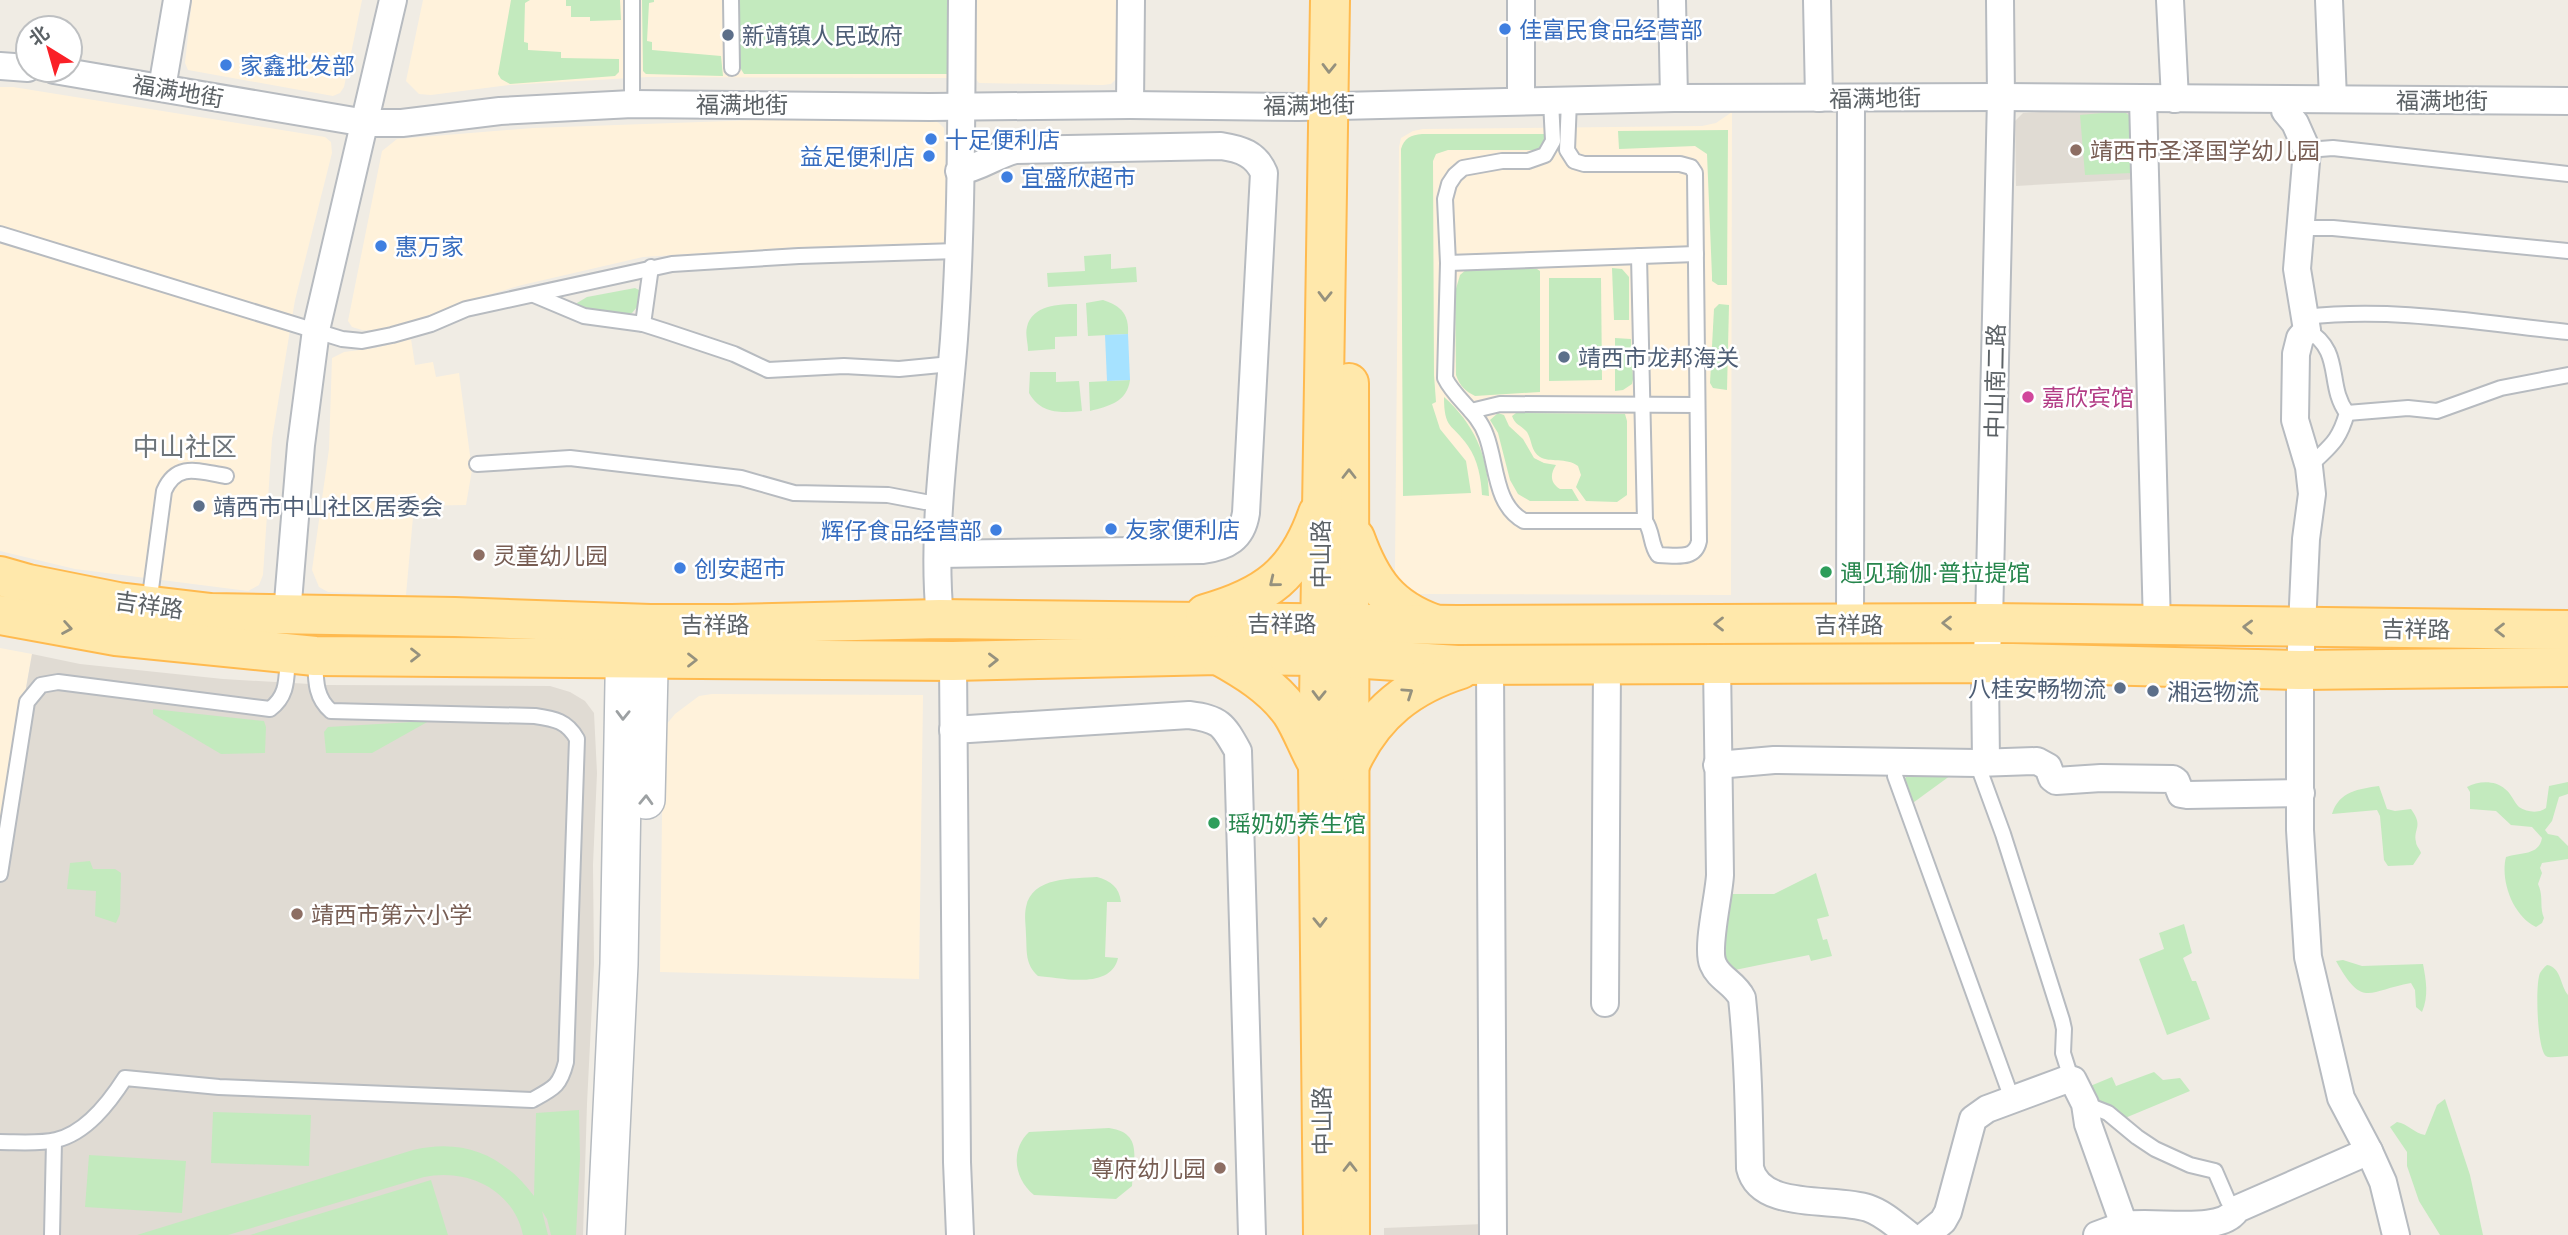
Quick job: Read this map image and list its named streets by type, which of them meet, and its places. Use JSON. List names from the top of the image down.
{
  "streets": {
    "main road": ["中山路", "吉祥路"],
    "street": ["福满地街", "中山南二路"]
  },
  "crossings": [
    ["福满地街", "中山南二路"],
    ["福满地街", "中山路"],
    ["中山南二路", "吉祥路"],
    ["中山路", "吉祥路"]
  ],
  "districts": ["中山社区"],
  "places": [
    "佳富民食品经营部",
    "新靖镇人民政府",
    "家鑫批发部",
    "十足便利店",
    "靖西市圣泽国学幼儿园",
    "益足便利店",
    "宜盛欣超市",
    "惠万家",
    "靖西市龙邦海关",
    "嘉欣宾馆",
    "靖西市中山社区居委会",
    "友家便利店",
    "辉仔食品经营部",
    "灵童幼儿园",
    "创安超市",
    "遇见瑜伽·普拉提馆",
    "八桂安畅物流",
    "湘运物流",
    "瑶奶奶养生馆",
    "靖西市第六小学",
    "尊府幼儿园"
  ],
  "north": "top left"
}
